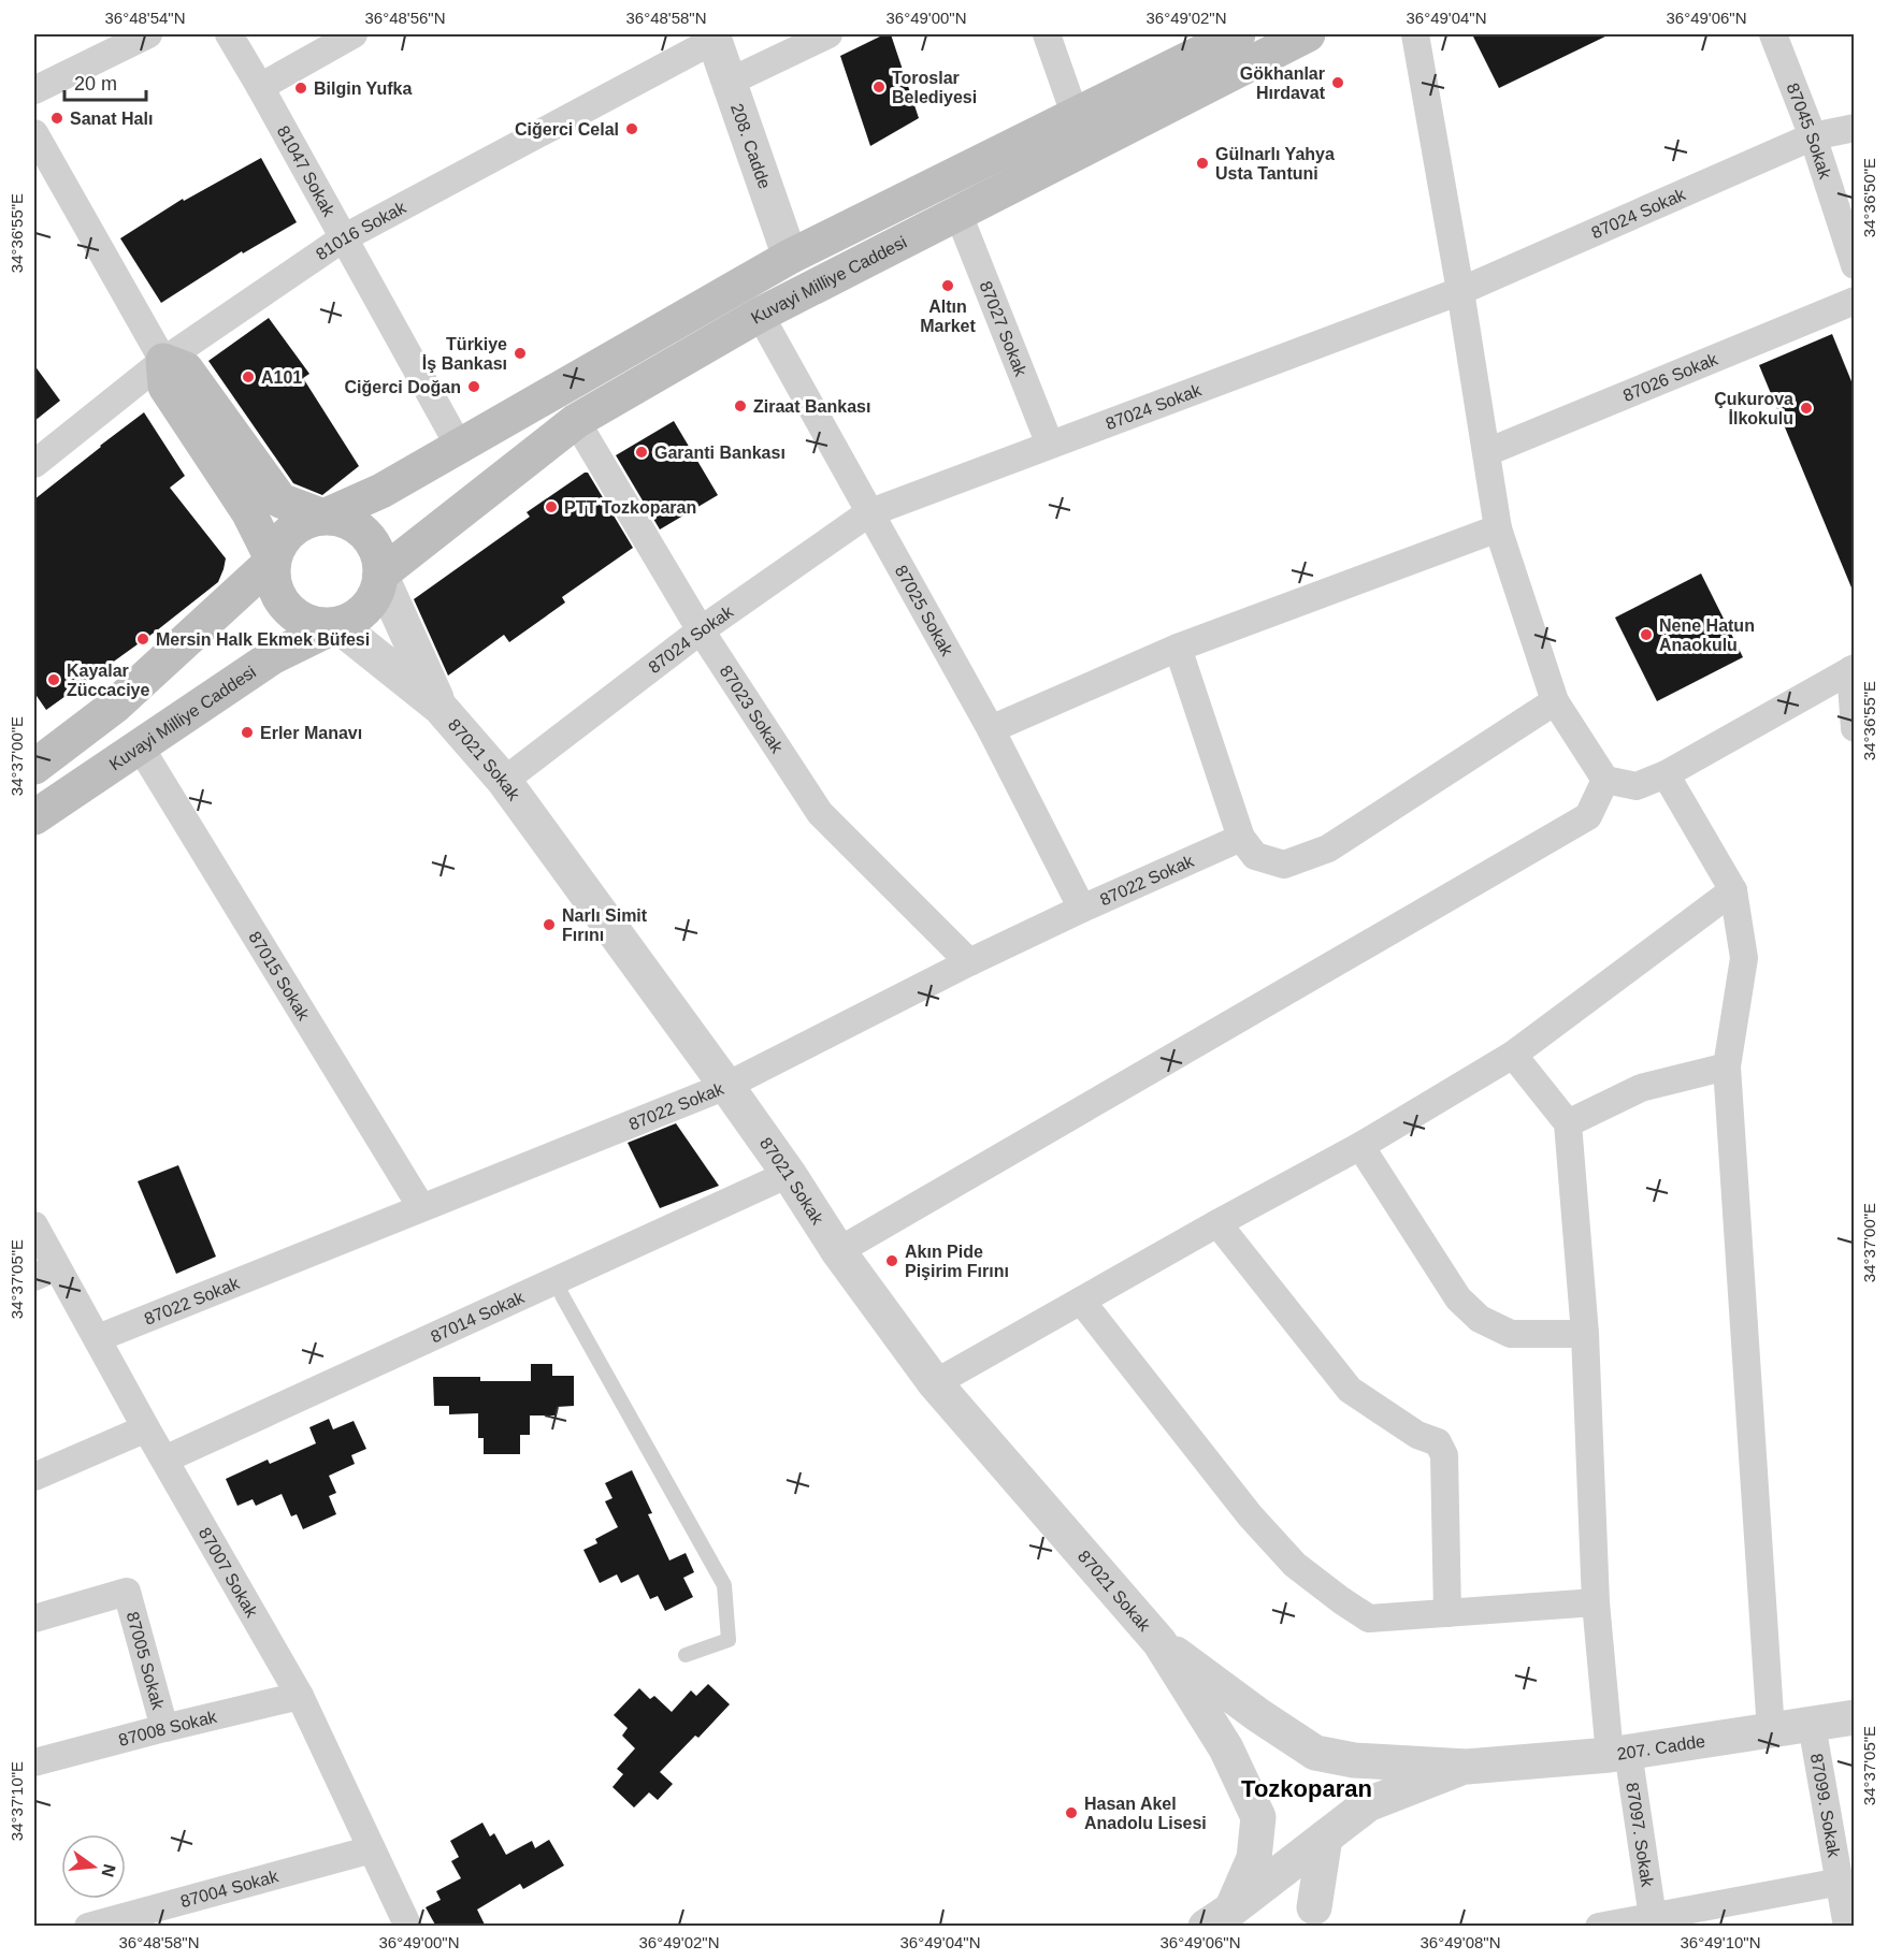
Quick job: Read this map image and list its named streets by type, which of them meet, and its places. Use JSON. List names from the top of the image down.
{
  "streets": {
    "main road": ["Kuvayi Milliye Caddesi"],
    "street": [
      "87045 Sokak",
      "208. Cadde",
      "81047 Sokak",
      "87024 Sokak",
      "81016 Sokak",
      "87027 Sokak",
      "87026 Sokak",
      "87025 Sokak",
      "87023 Sokak",
      "87021 Sokak",
      "87022 Sokak",
      "87015 Sokak",
      "87014 Sokak",
      "87007 Sokak",
      "87005 Sokak",
      "87008 Sokak",
      "207. Cadde",
      "87099. Sokak",
      "87097. Sokak",
      "87004 Sokak"
    ]
  },
  "crossings": [
    ["87045 Sokak", "87024 Sokak"],
    ["208. Cadde", "81016 Sokak"],
    ["208. Cadde", "Kuvayi Milliye Caddesi"],
    ["81047 Sokak", "81016 Sokak"],
    ["81047 Sokak", "Kuvayi Milliye Caddesi"],
    ["87024 Sokak", "87027 Sokak"],
    ["87024 Sokak", "87025 Sokak"],
    ["87024 Sokak", "87023 Sokak"],
    ["87024 Sokak", "87021 Sokak"],
    ["Kuvayi Milliye Caddesi", "87027 Sokak"],
    ["Kuvayi Milliye Caddesi", "87025 Sokak"],
    ["Kuvayi Milliye Caddesi", "87023 Sokak"],
    ["Kuvayi Milliye Caddesi", "87021 Sokak"],
    ["Kuvayi Milliye Caddesi", "87015 Sokak"],
    ["87025 Sokak", "87022 Sokak"],
    ["87023 Sokak", "87022 Sokak"],
    ["87021 Sokak", "87022 Sokak"],
    ["87021 Sokak", "87014 Sokak"],
    ["87022 Sokak", "87015 Sokak"],
    ["87022 Sokak", "87007 Sokak"],
    ["87014 Sokak", "87007 Sokak"],
    ["87007 Sokak", "87008 Sokak"],
    ["87007 Sokak", "87004 Sokak"],
    ["87005 Sokak", "87008 Sokak"],
    ["207. Cadde", "87099. Sokak"],
    ["207. Cadde", "87097. Sokak"]
  ],
  "districts": ["Tozkoparan"],
  "places": [
    "Gökhanlar Hırdavat",
    "Toroslar Belediyesi",
    "Bilgin Yufka",
    "Sanat Halı",
    "Ciğerci Celal",
    "Gülnarlı Yahya Usta Tantuni",
    "Altın Market",
    "Türkiye İş Bankası",
    "A101",
    "Ciğerci Doğan",
    "Ziraat Bankası",
    "Çukurova İlkokulu",
    "Garanti Bankası",
    "PTT Tozkoparan",
    "Nene Hatun Anaokulu",
    "Mersin Halk Ekmek Büfesi",
    "Kayalar Züccaciye",
    "Erler Manavı",
    "Narlı Simit Fırını",
    "Akın Pide Pişirim Fırını",
    "Hasan Akel Anadolu Lisesi"
  ],
  "scale_bar": "20 m",
  "north": "right",
  "coordinates": [
    "36°48'54\"N",
    "36°48'56\"N",
    "36°48'58\"N",
    "36°49'00\"N",
    "36°49'02\"N",
    "36°49'04\"N",
    "36°49'06\"N",
    "34°36'50\"E",
    "34°36'55\"E",
    "34°37'00\"E",
    "34°37'05\"E",
    "34°37'10\"E",
    "36°49'08\"N",
    "36°49'10\"N"
  ]
}
